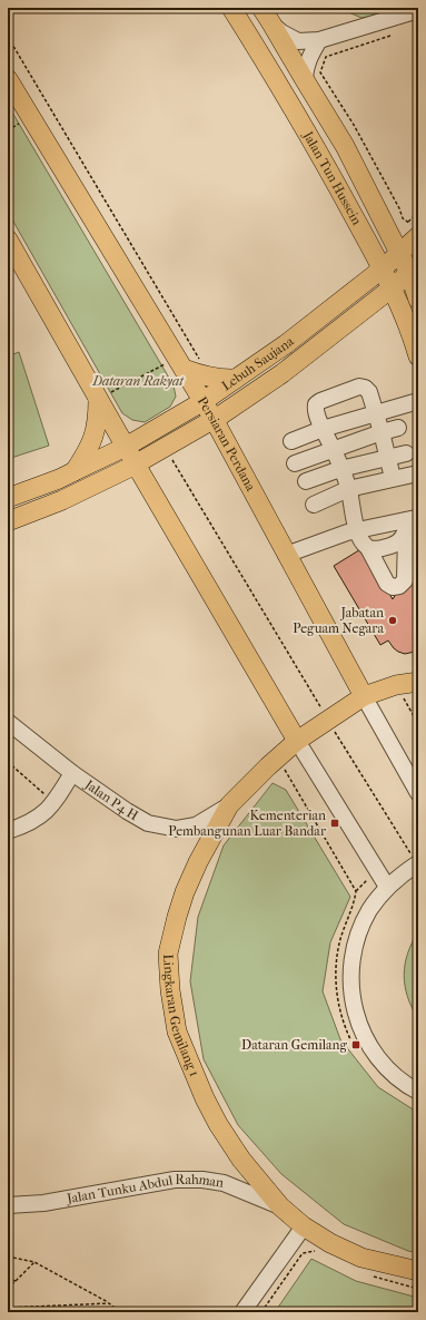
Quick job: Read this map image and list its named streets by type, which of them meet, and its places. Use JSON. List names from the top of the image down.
{
  "streets": {
    "main road": [
      "Jalan Tun Hussein",
      "Lebuh Saujana",
      "Persiaran Perdana",
      "Lingkaran Gemilang 1"
    ],
    "street": ["Jalan P4 H", "Jalan Tunku Abdul Rahman"]
  },
  "crossings": [
    ["Jalan Tun Hussein", "Lebuh Saujana"],
    ["Lebuh Saujana", "Persiaran Perdana"],
    ["Persiaran Perdana", "Lingkaran Gemilang 1"],
    ["Jalan P4 H", "Lingkaran Gemilang 1"],
    ["Lingkaran Gemilang 1", "Jalan Tunku Abdul Rahman"]
  ],
  "parks": ["Dataran Rakyat"],
  "places": {
    "other": ["Jabatan Peguam Negara"],
    "transit": ["Kementerian Pembangunan Luar Bandar", "Dataran Gemilang"]
  }
}
